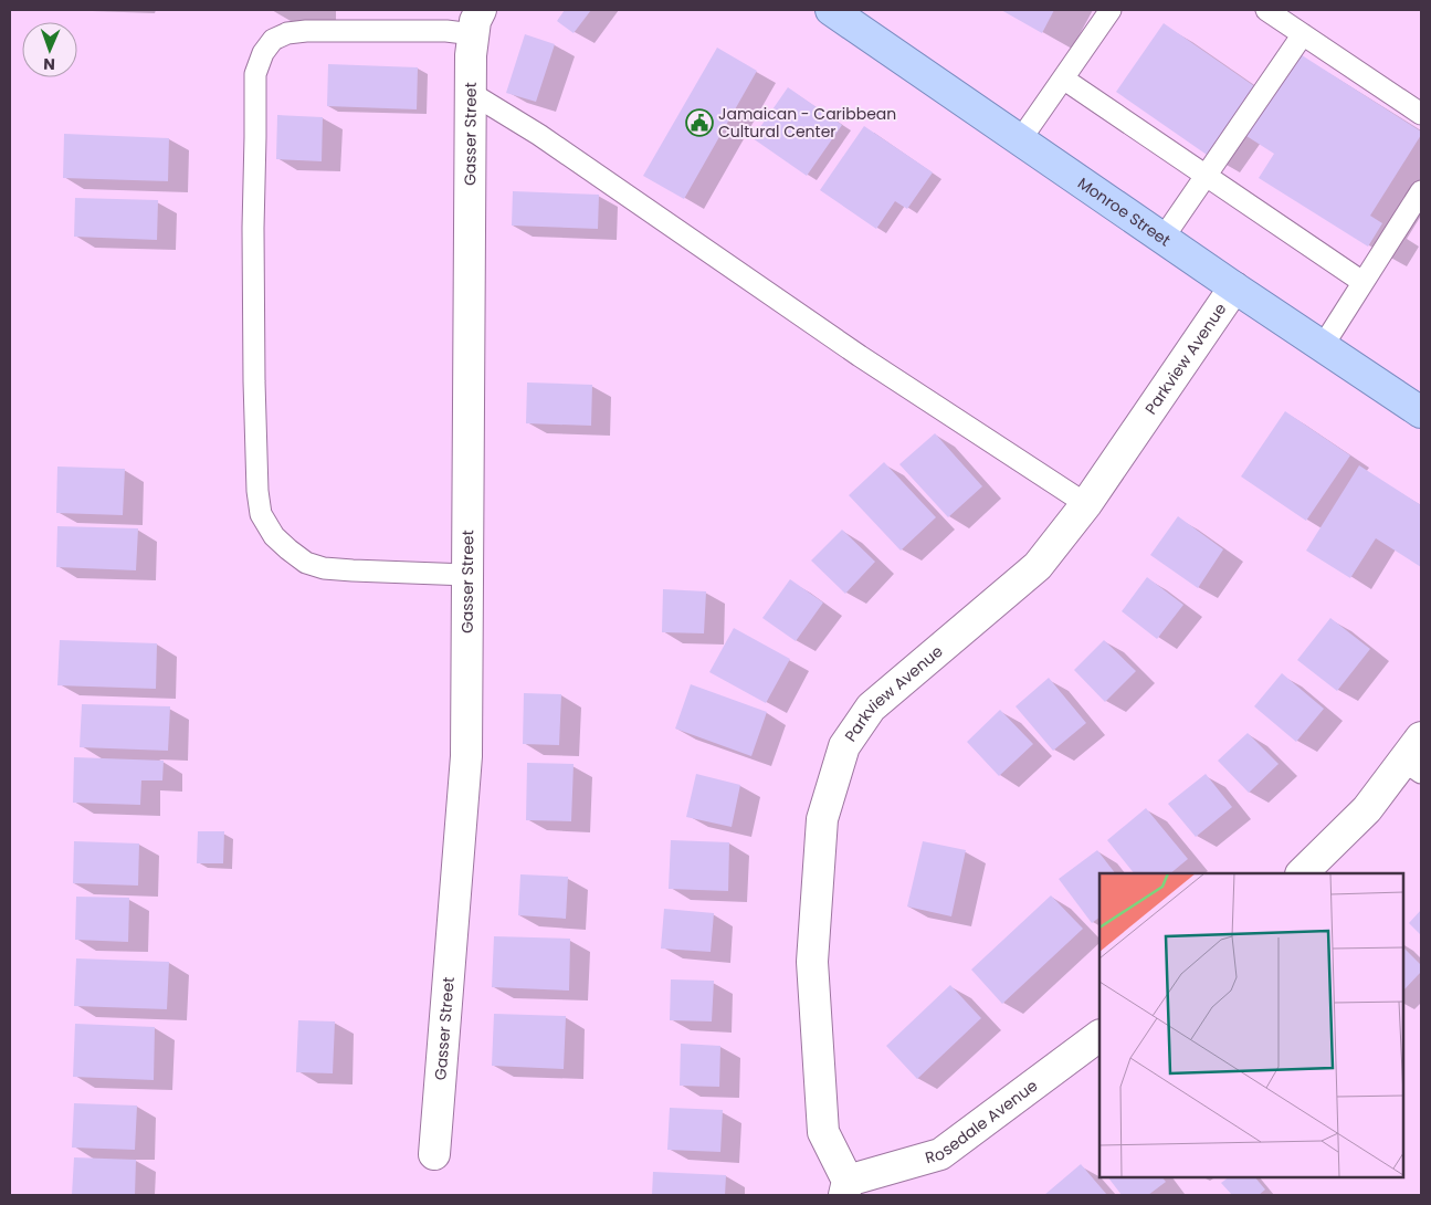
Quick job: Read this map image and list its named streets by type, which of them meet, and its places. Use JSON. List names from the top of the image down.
{
  "streets": {
    "main road": ["Monroe Street"],
    "street": ["Gasser Street", "Parkview Avenue", "Rosedale Avenue"]
  },
  "crossings": [
    ["Monroe Street", "Parkview Avenue"],
    ["Parkview Avenue", "Rosedale Avenue"]
  ],
  "places": {
    "public building": ["Jamaican - Caribbean Cultural Center"]
  },
  "north": "bottom"
}
